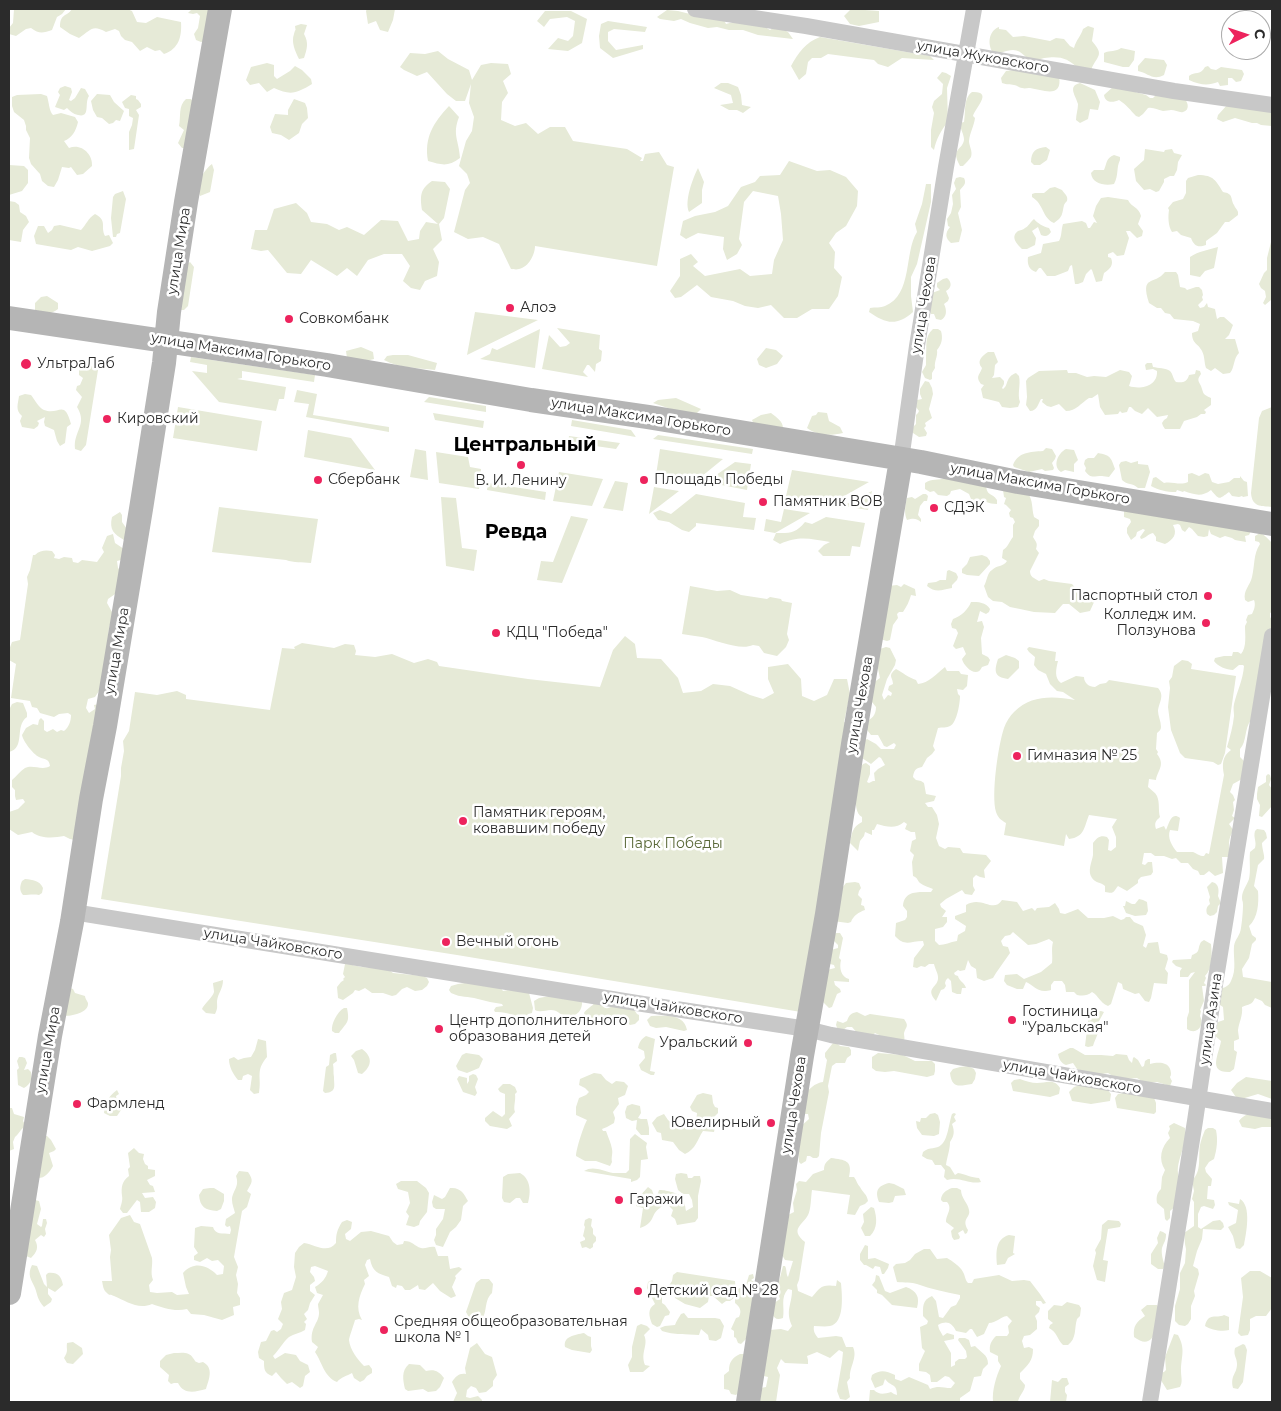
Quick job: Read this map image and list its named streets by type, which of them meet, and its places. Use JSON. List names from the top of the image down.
{
  "streets": {
    "main road": ["улица Мира", "улица Чехова", "улица Максима Горького"],
    "street": ["улица Жуковского", "улица Чайковского", "улица Азина"]
  },
  "crossings": [
    ["улица Жуковского", "улица Чехова"],
    ["улица Мира", "улица Максима Горького"],
    ["улица Мира", "улица Чайковского"],
    ["улица Чехова", "улица Максима Горького"],
    ["улица Чехова", "улица Чайковского"],
    ["улица Чайковского", "улица Азина"]
  ],
  "districts": ["Центральный", "Ревда"],
  "parks": ["Парк Победы"],
  "places": [
    "Алоэ",
    "Совкомбанк",
    "УльтраЛаб",
    "Кировский",
    "В. И. Ленину",
    "Сбербанк",
    "Площадь Победы",
    "Памятник ВОВ",
    "СДЭК",
    "Паспортный стол",
    "Колледж им. Ползунова",
    "КДЦ \"Победа\"",
    "Гимназия № 25",
    "Памятник героям, ковавшим победу",
    "Вечный огонь",
    "Гостиница \"Уральская\"",
    "Центр дополнительного образования детей",
    "Уральский",
    "Фармленд",
    "Ювелирный",
    "Гаражи",
    "Детский сад № 28",
    "Средняя общеобразовательная школа № 1"
  ],
  "north": "right"
}
